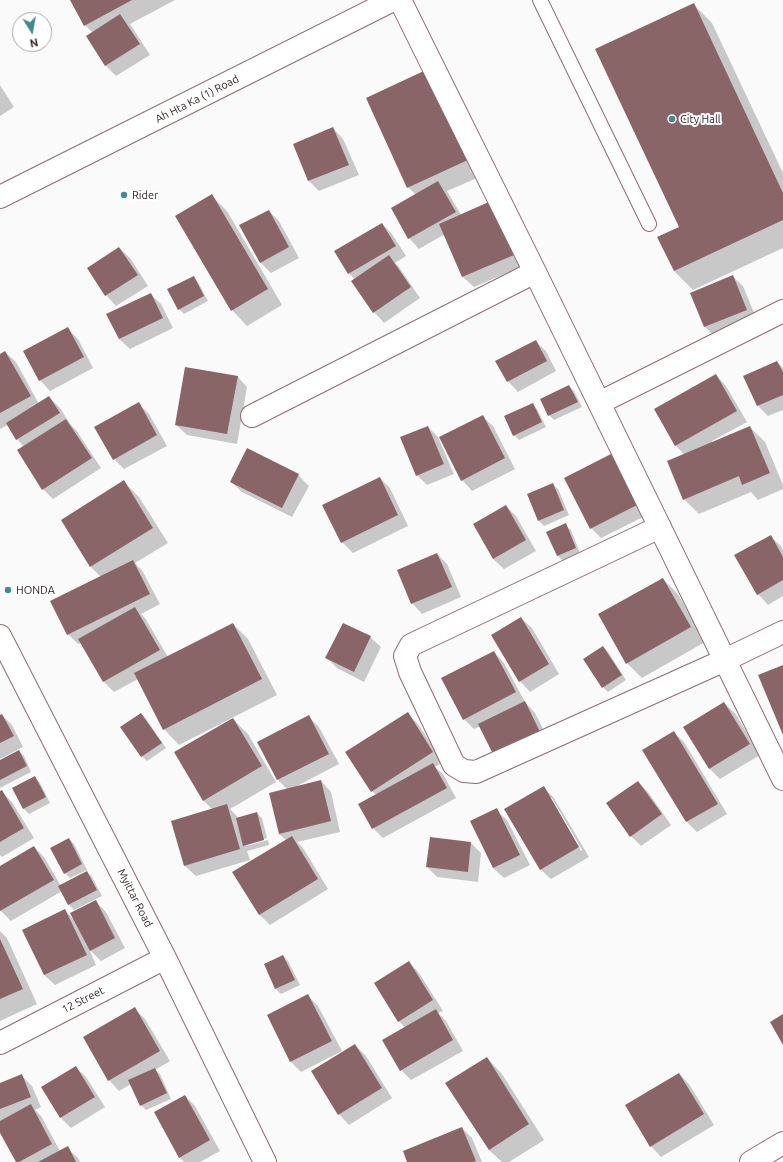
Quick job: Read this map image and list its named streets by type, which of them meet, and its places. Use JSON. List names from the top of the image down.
{
  "streets": {
    "street": ["Ah Hta Ka (1) Road", "Myittar Road", "12 Street"]
  },
  "crossings": [
    ["Myittar Road", "12 Street"]
  ],
  "places": ["City Hall", "Rider", "HONDA"],
  "north": "bottom"
}
